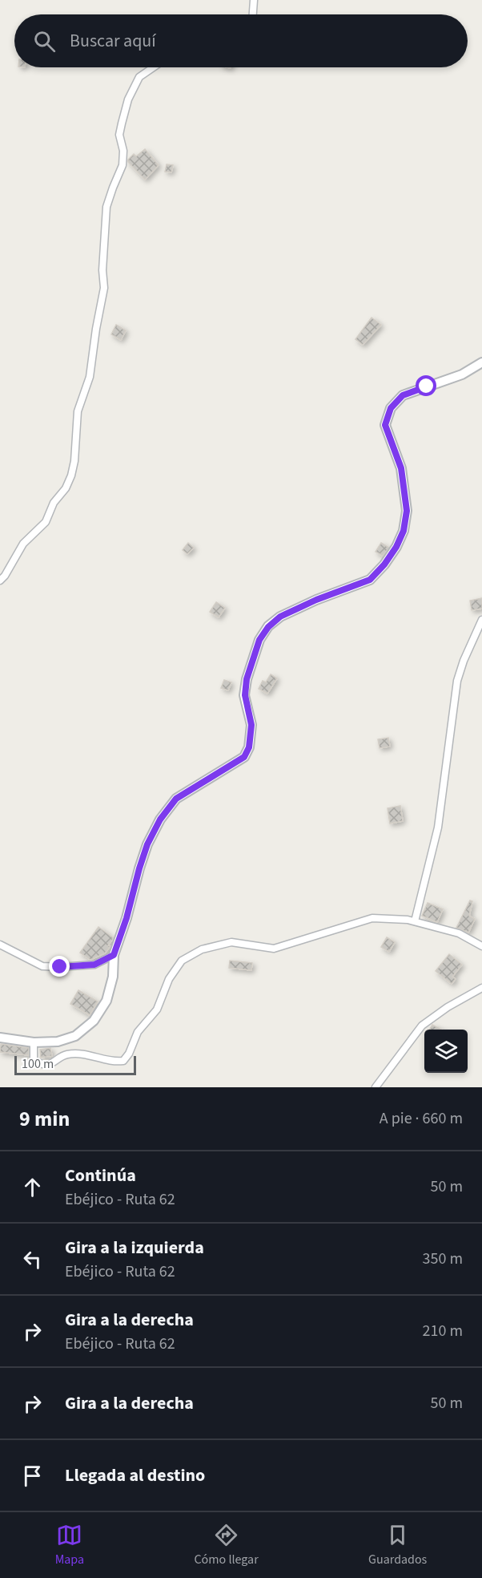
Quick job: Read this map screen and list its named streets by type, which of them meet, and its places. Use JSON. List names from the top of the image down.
{
  "scale_bar": "100 m",
  "page": {
    "search": "Buscar aquí",
    "scale": "100 m",
    "heading": ["9 min", "A pie · 660 m"],
    "list": [
      ["Continúa", "Ebéjico - Ruta 62", "50 m"],
      ["Gira a la izquierda", "Ebéjico - Ruta 62", "350 m"],
      ["Gira a la derecha", "Ebéjico - Ruta 62", "210 m"],
      ["Gira a la derecha", "50 m"],
      "Llegada al destino"
    ],
    "nav": ["Mapa", "Cómo llegar", "Guardados"]
  }
}
